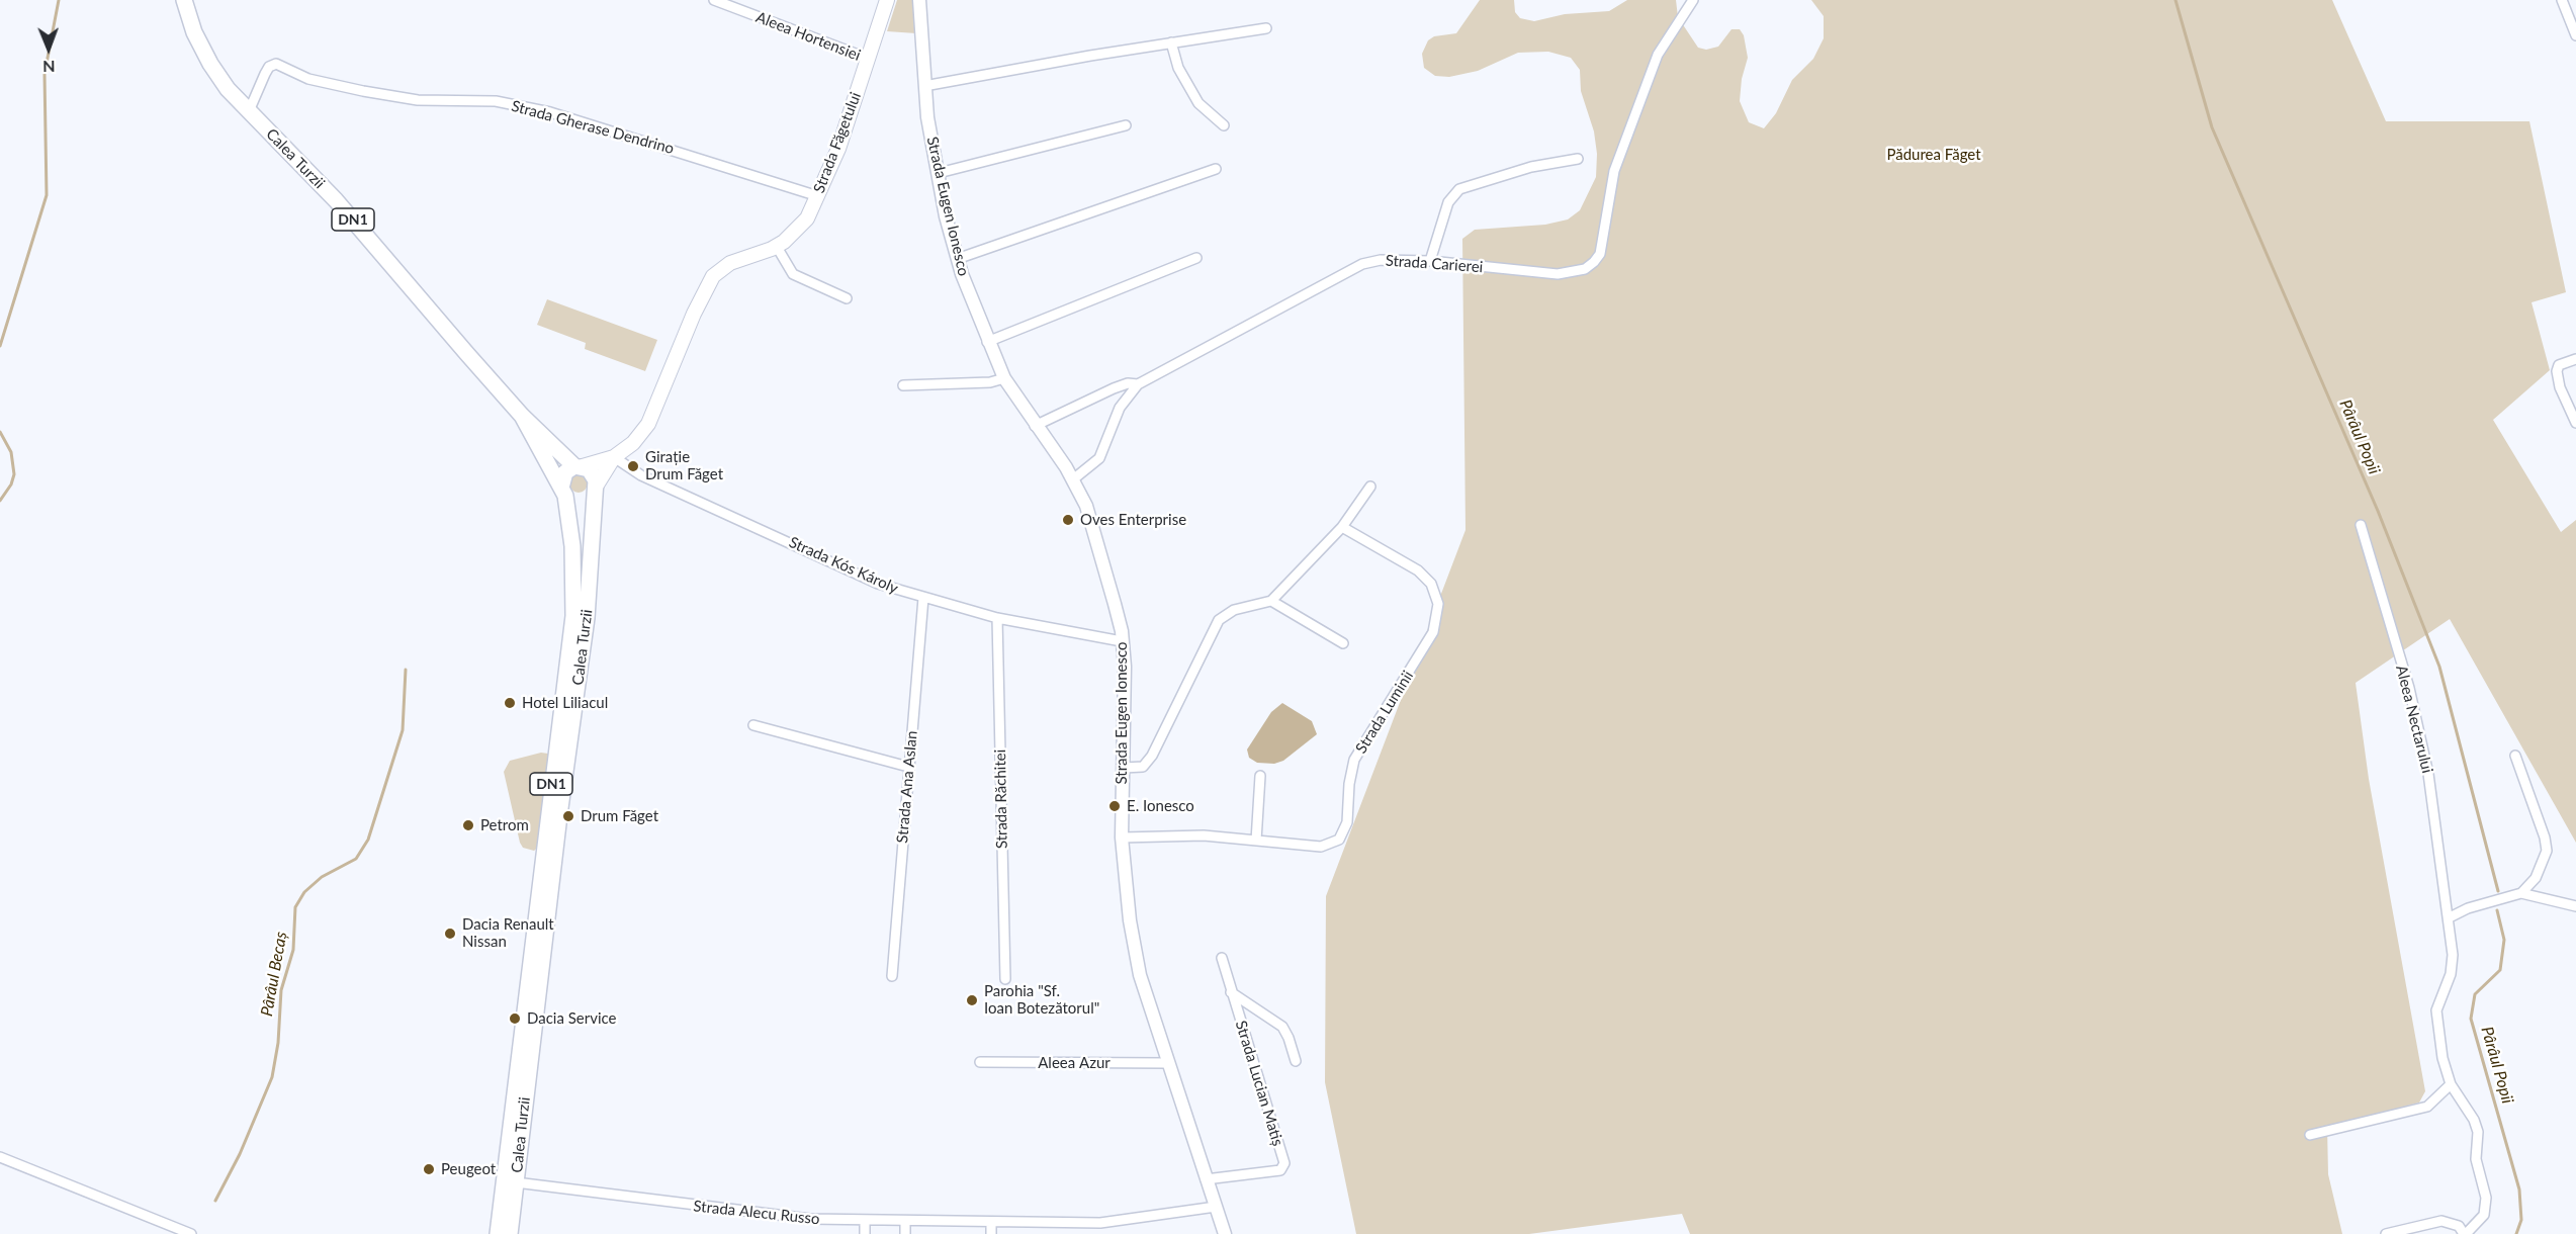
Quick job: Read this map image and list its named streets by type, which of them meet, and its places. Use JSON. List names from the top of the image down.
{
  "streets": {
    "main road": ["Strada Făgetului", "Calea Turzii", "DN1"],
    "street": [
      "Aleea Hortensiei",
      "Strada Gherase Dendrino",
      "Strada Eugen Ionesco",
      "Strada Carierei",
      "Strada Kós Károly",
      "Strada Luminii",
      "Aleea Nectarului",
      "Strada Ana Aslan",
      "Strada Răchitei",
      "Aleea Azur",
      "Strada Lucian Matiș",
      "Strada Alecu Russo"
    ]
  },
  "crossings": [
    ["Aleea Hortensiei", "Strada Făgetului"],
    ["Strada Gherase Dendrino", "Strada Făgetului"],
    ["Strada Gherase Dendrino", "Calea Turzii"],
    ["Strada Făgetului", "Calea Turzii"],
    ["Strada Făgetului", "Strada Kós Károly"],
    ["Calea Turzii", "Strada Alecu Russo"],
    ["Strada Eugen Ionesco", "Strada Carierei"],
    ["Strada Eugen Ionesco", "Strada Kós Károly"],
    ["Strada Eugen Ionesco", "Strada Luminii"],
    ["Strada Eugen Ionesco", "Aleea Azur"],
    ["Strada Eugen Ionesco", "Strada Lucian Matiș"],
    ["Strada Eugen Ionesco", "Strada Alecu Russo"],
    ["Strada Kós Károly", "Strada Ana Aslan"],
    ["Strada Kós Károly", "Strada Răchitei"]
  ],
  "water": ["Pârâul Popii", "Pârâul Becaș"],
  "parks": ["Pădurea Făget"],
  "places": [
    "Girație Drum Făget",
    "Oves Enterprise",
    "Hotel Liliacul",
    "E. Ionesco",
    "Drum Făget",
    "Petrom",
    "Dacia Renault Nissan",
    "Parohia \"Sf. Ioan Botezătorul\"",
    "Dacia Service",
    "Peugeot"
  ],
  "north": "bottom"
}
